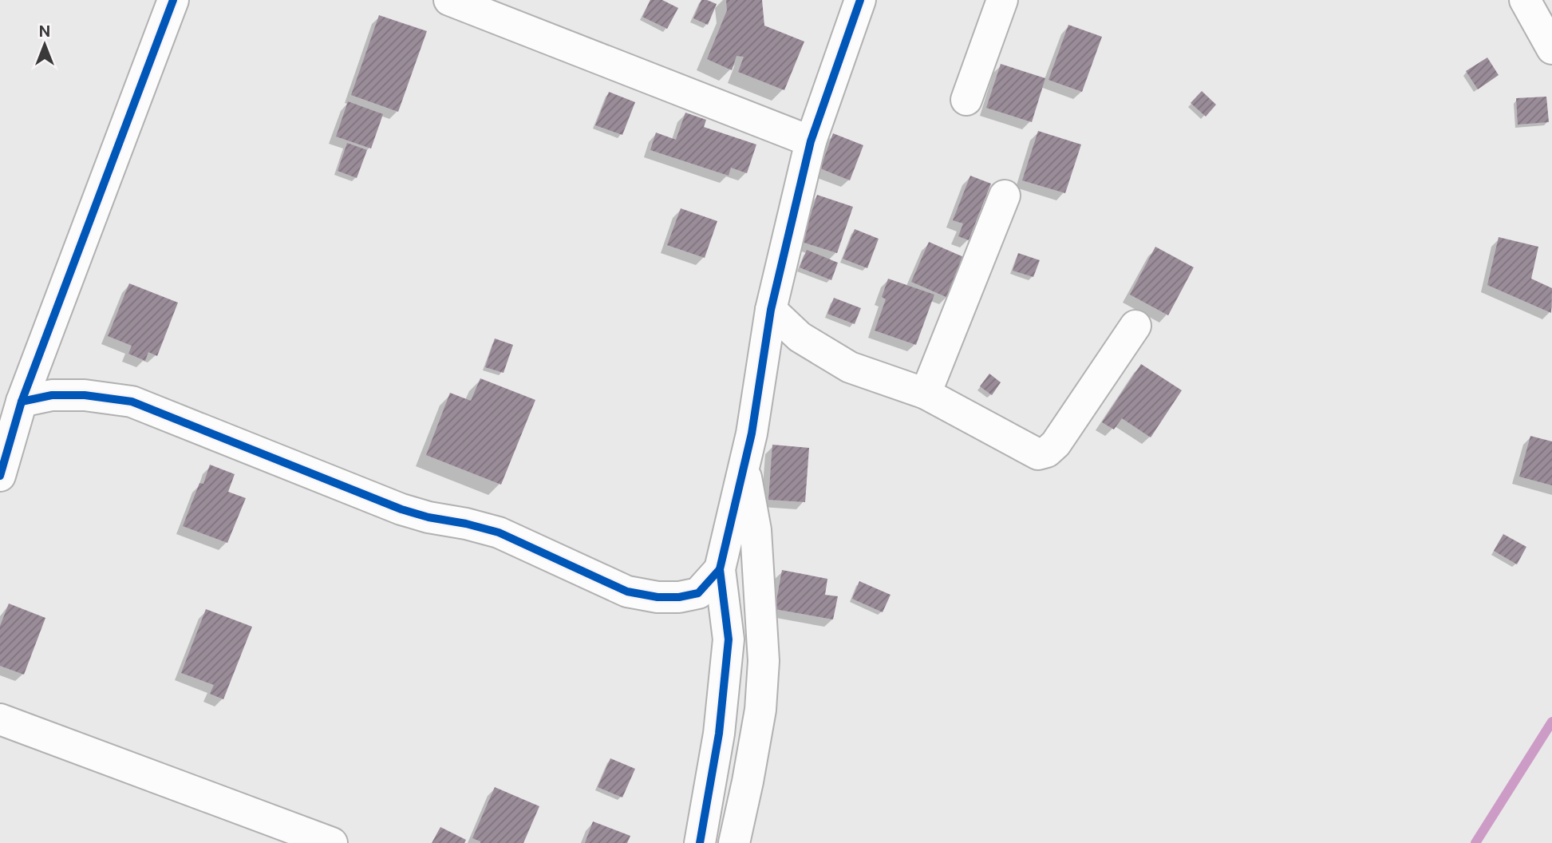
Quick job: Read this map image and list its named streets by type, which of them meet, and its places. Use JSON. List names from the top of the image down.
{
  "north": "top"
}
